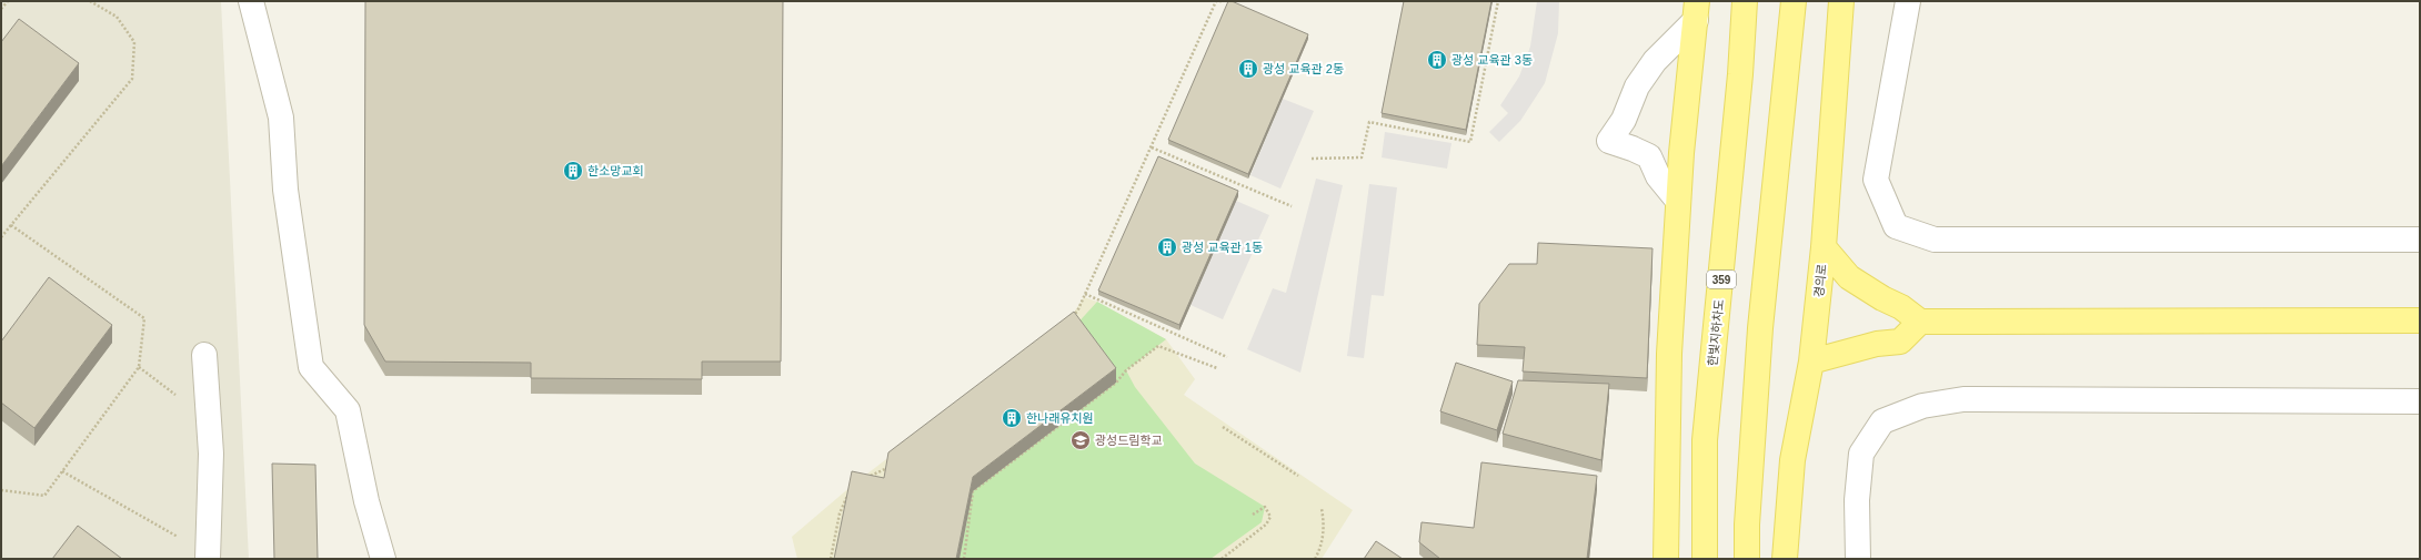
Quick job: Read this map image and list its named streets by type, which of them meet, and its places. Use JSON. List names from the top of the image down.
{
  "streets": {
    "main road": ["359", "경의로", "한빛지하차도"]
  },
  "places": {
    "building": [
      "광성 교육관 3동",
      "광성 교육관 2동",
      "한소망교회",
      "광성 교육관 1동",
      "한나래유치원"
    ],
    "school or university": ["광성드림학교"]
  }
}
